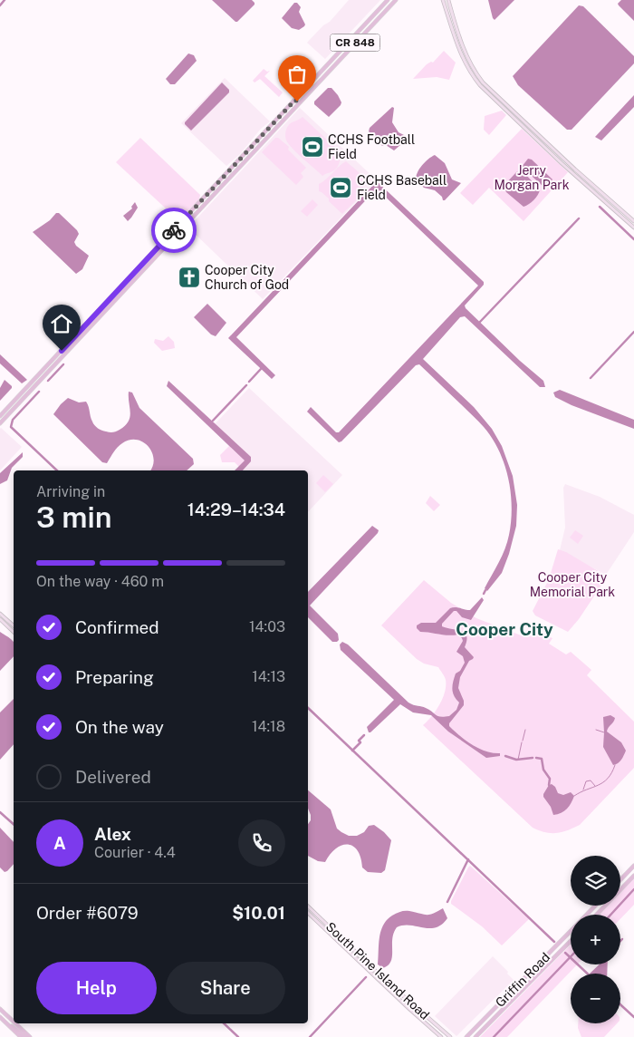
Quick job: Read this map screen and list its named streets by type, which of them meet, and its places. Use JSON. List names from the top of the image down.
{
  "streets": {
    "main road": ["CR 848", "South Pine Island Road", "Griffin Road"]
  },
  "districts": ["Cooper City"],
  "parks": ["Jerry Morgan Park", "Cooper City Memorial Park"],
  "places": {
    "sports": ["CCHS Football Field", "CCHS Baseball Field"],
    "church": ["Cooper City Church of God"]
  },
  "page": {
    "heading": ["3 min", "Arriving in", "14:29–14:34"],
    "panel": [
      "Alex",
      "Courier · 4.4",
      "Order #6079",
      "$10.01"
    ],
    "bar": "On the way · 460 m",
    "list": [
      ["Confirmed", "14:03"],
      ["Preparing", "14:13"],
      ["On the way", "14:18"],
      "Delivered"
    ],
    "round": "A",
    "map_buttons": ["+", "−"],
    "buttons": ["Help", "Share"]
  }
}
